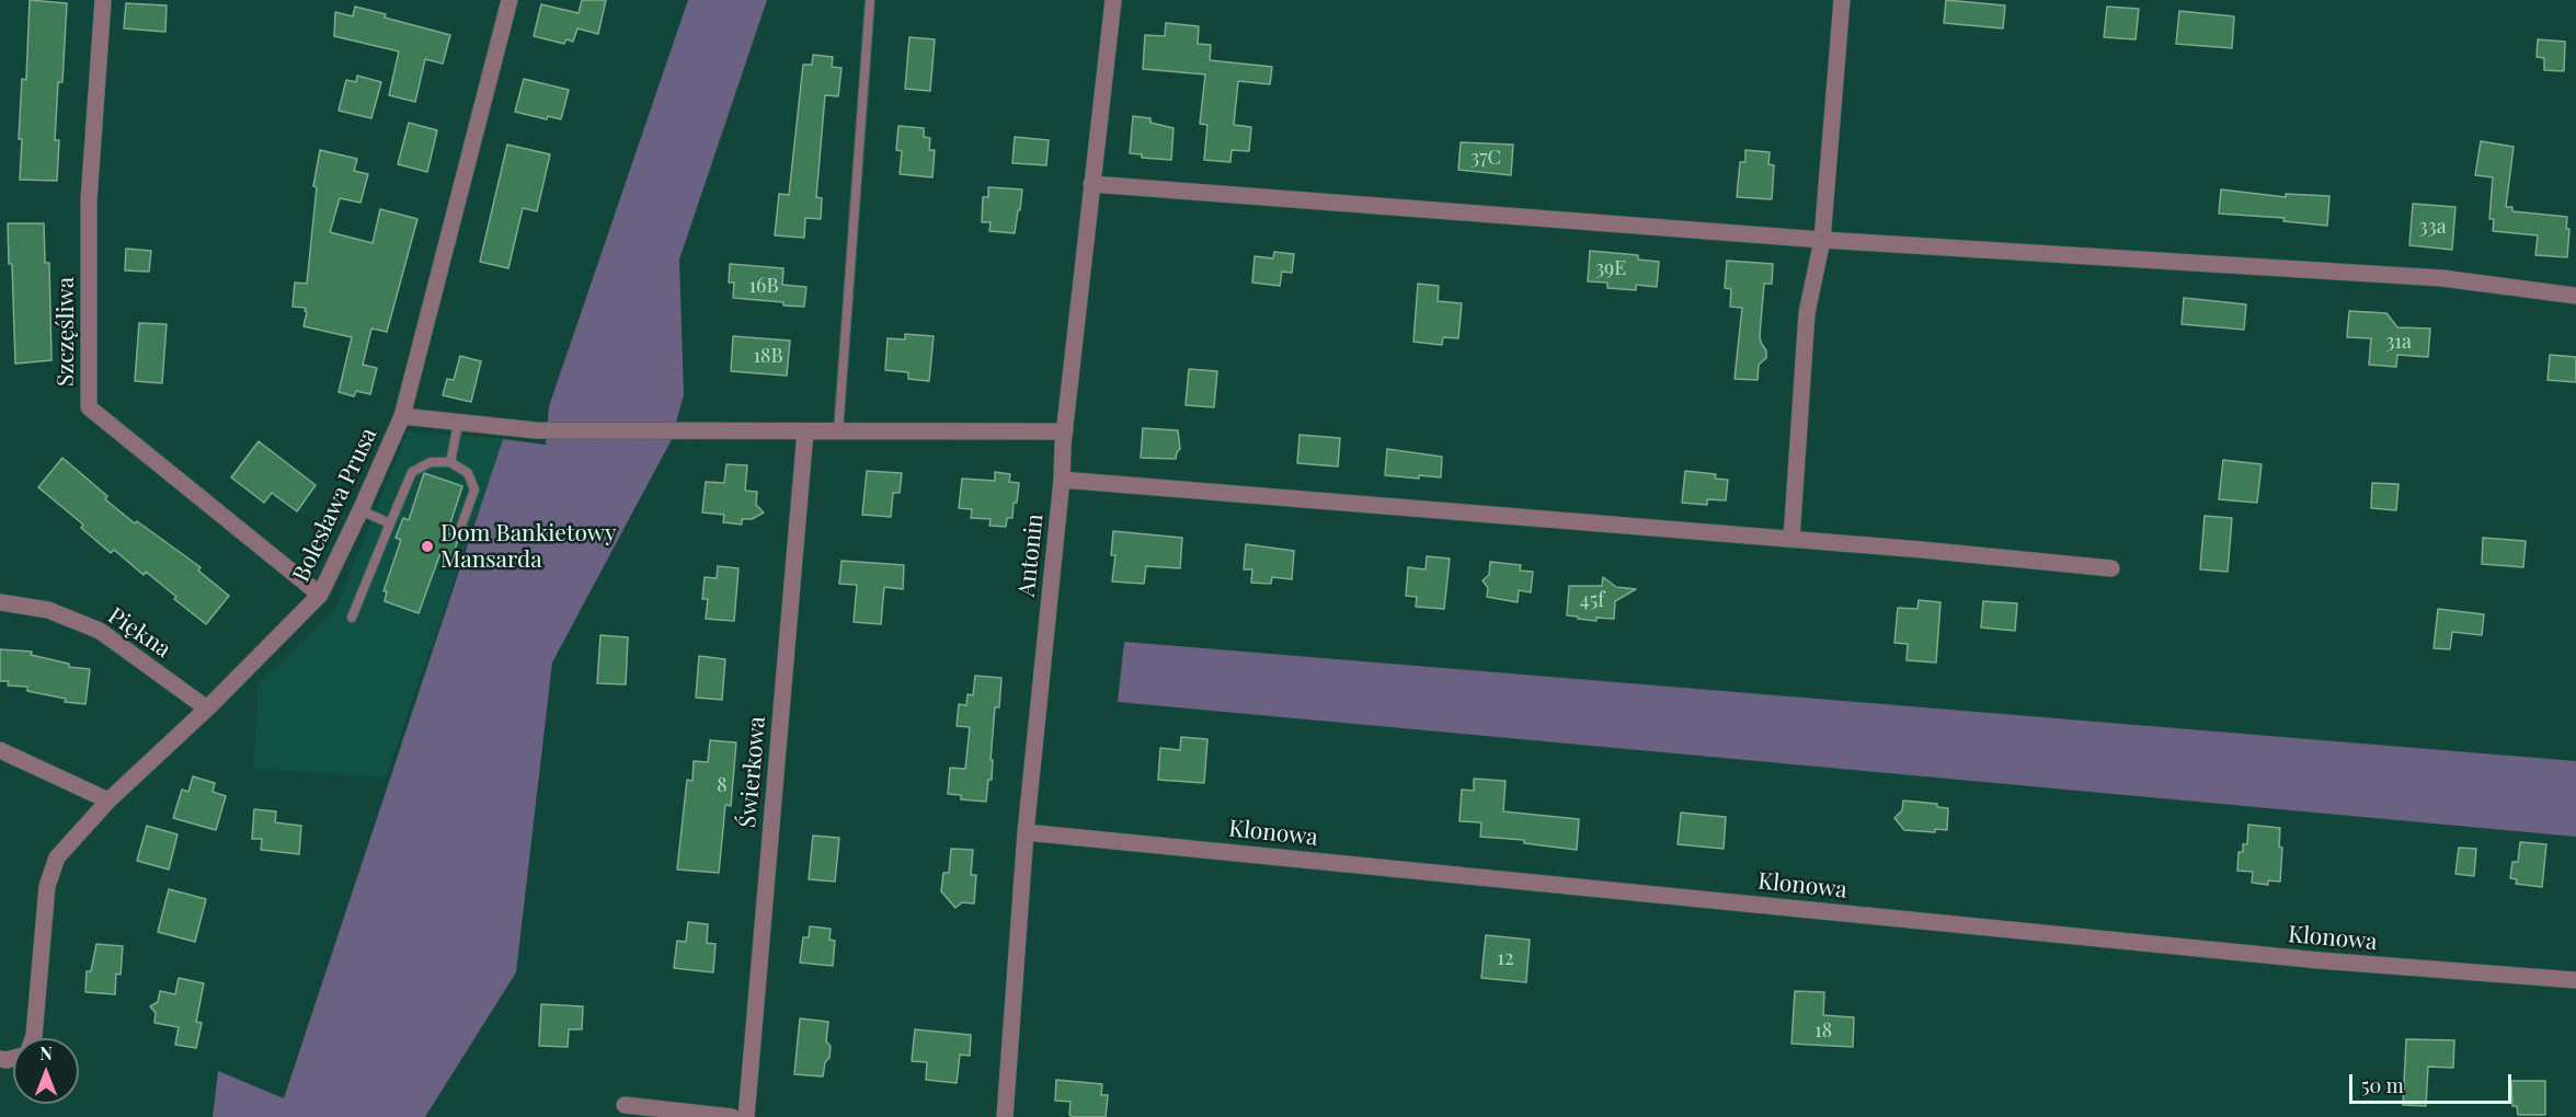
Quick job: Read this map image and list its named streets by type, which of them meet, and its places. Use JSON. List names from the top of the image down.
{
  "streets": {
    "street": [
      "Szczęśliwa",
      "Bolesława Prusa",
      "Antonin",
      "Piękna",
      "Świerkowa",
      "Klonowa"
    ]
  },
  "crossings": [
    ["Szczęśliwa", "Bolesława Prusa"],
    ["Bolesława Prusa", "Piękna"],
    ["Antonin", "Klonowa"]
  ],
  "places": ["Dom Bankietowy Mansarda"],
  "house_numbers": [
    "37C",
    "33a",
    "39E",
    "16B",
    "31a",
    "18B",
    "45f",
    "8",
    "12",
    "18"
  ],
  "scale_bar": "50 m",
  "north": "top"
}
